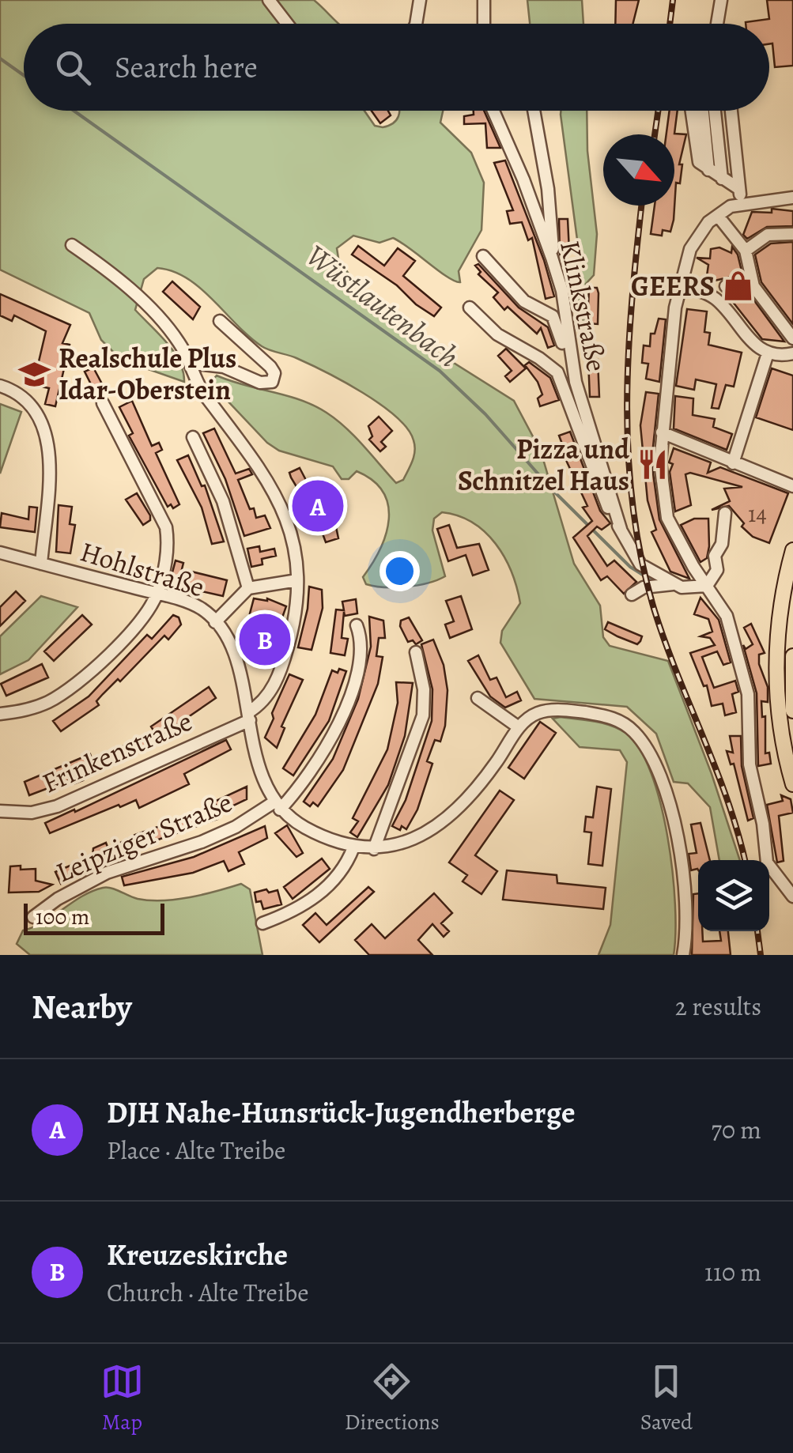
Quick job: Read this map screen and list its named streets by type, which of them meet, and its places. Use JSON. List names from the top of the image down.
{
  "streets": {
    "street": [
      "Klinkstraße",
      "Hohlstraße",
      "Frinkenstraße",
      "Leipziger Straße"
    ]
  },
  "crossings": [
    ["Hohlstraße", "Frinkenstraße"],
    ["Hohlstraße", "Leipziger Straße"]
  ],
  "water": ["Wüstlautenbach"],
  "places": {
    "shop": ["GEERS"],
    "school or university": ["Realschule Plus Idar-Oberstein"],
    "restaurant": ["Pizza und Schnitzel Haus"]
  },
  "house_numbers": ["14"],
  "scale_bar": "100 m",
  "north": "bottom right",
  "page": {
    "search": "Search here",
    "pins": ["A", "B"],
    "scale": "100 m",
    "heading": ["Nearby", "2 results"],
    "list": [
      {
        "mark": "A",
        "name": "DJH Nahe-Hunsrück-Jugendherberge",
        "note": "Place · Alte Treibe",
        "value": "70 m"
      },
      {
        "mark": "B",
        "name": "Kreuzeskirche",
        "note": "Church · Alte Treibe",
        "value": "110 m"
      }
    ],
    "nav": ["Map", "Directions", "Saved"]
  }
}
